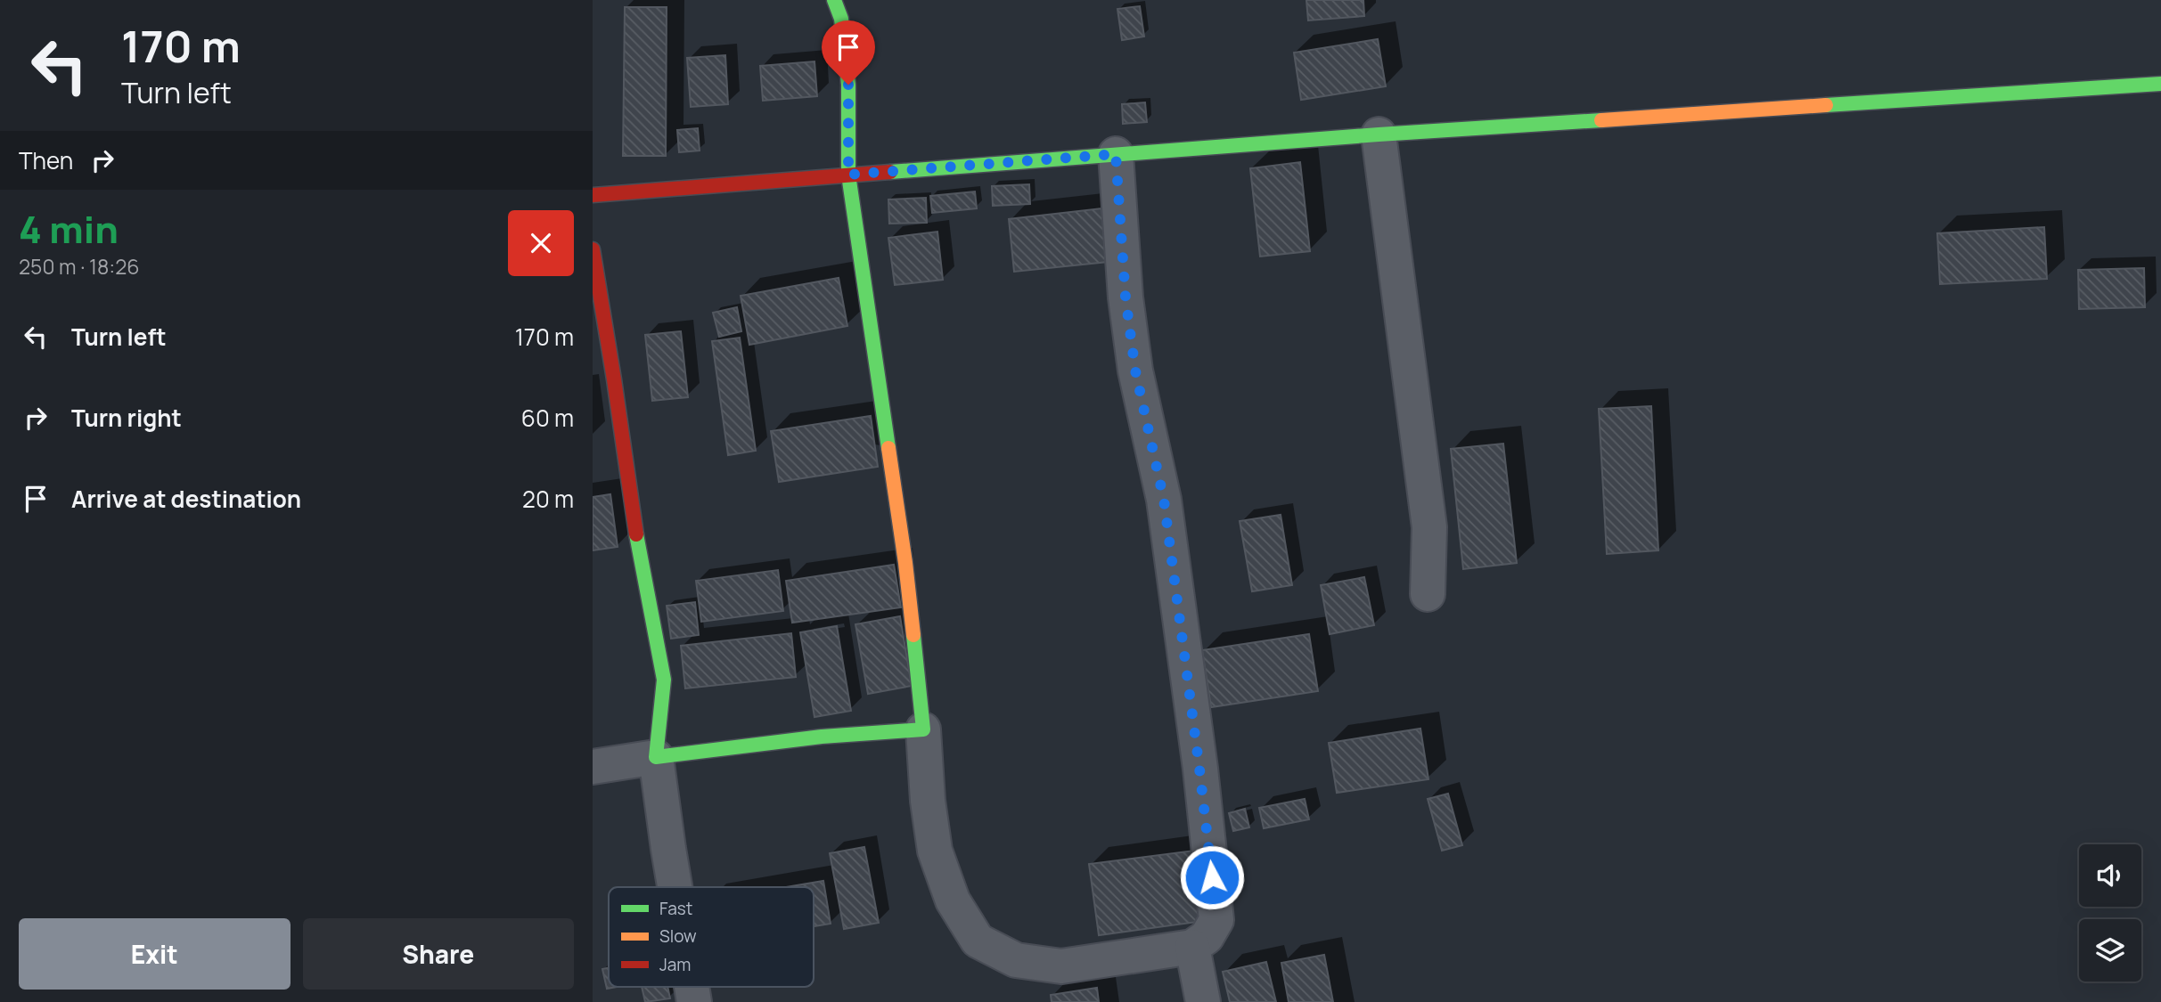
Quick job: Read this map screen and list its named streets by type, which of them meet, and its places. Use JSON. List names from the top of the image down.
{
  "legend": ["Fast", "Slow", "Jam"],
  "page": {
    "turn": ["170 m", "Turn left"],
    "then": "Then",
    "heading": ["4 min", "250 m · 18:26"],
    "list": [
      {
        "name": "Turn left",
        "value": "170 m"
      },
      {
        "name": "Turn right",
        "value": "60 m"
      },
      {
        "name": "Arrive at destination",
        "value": "20 m"
      }
    ],
    "buttons": ["Exit", "Share"]
  }
}
